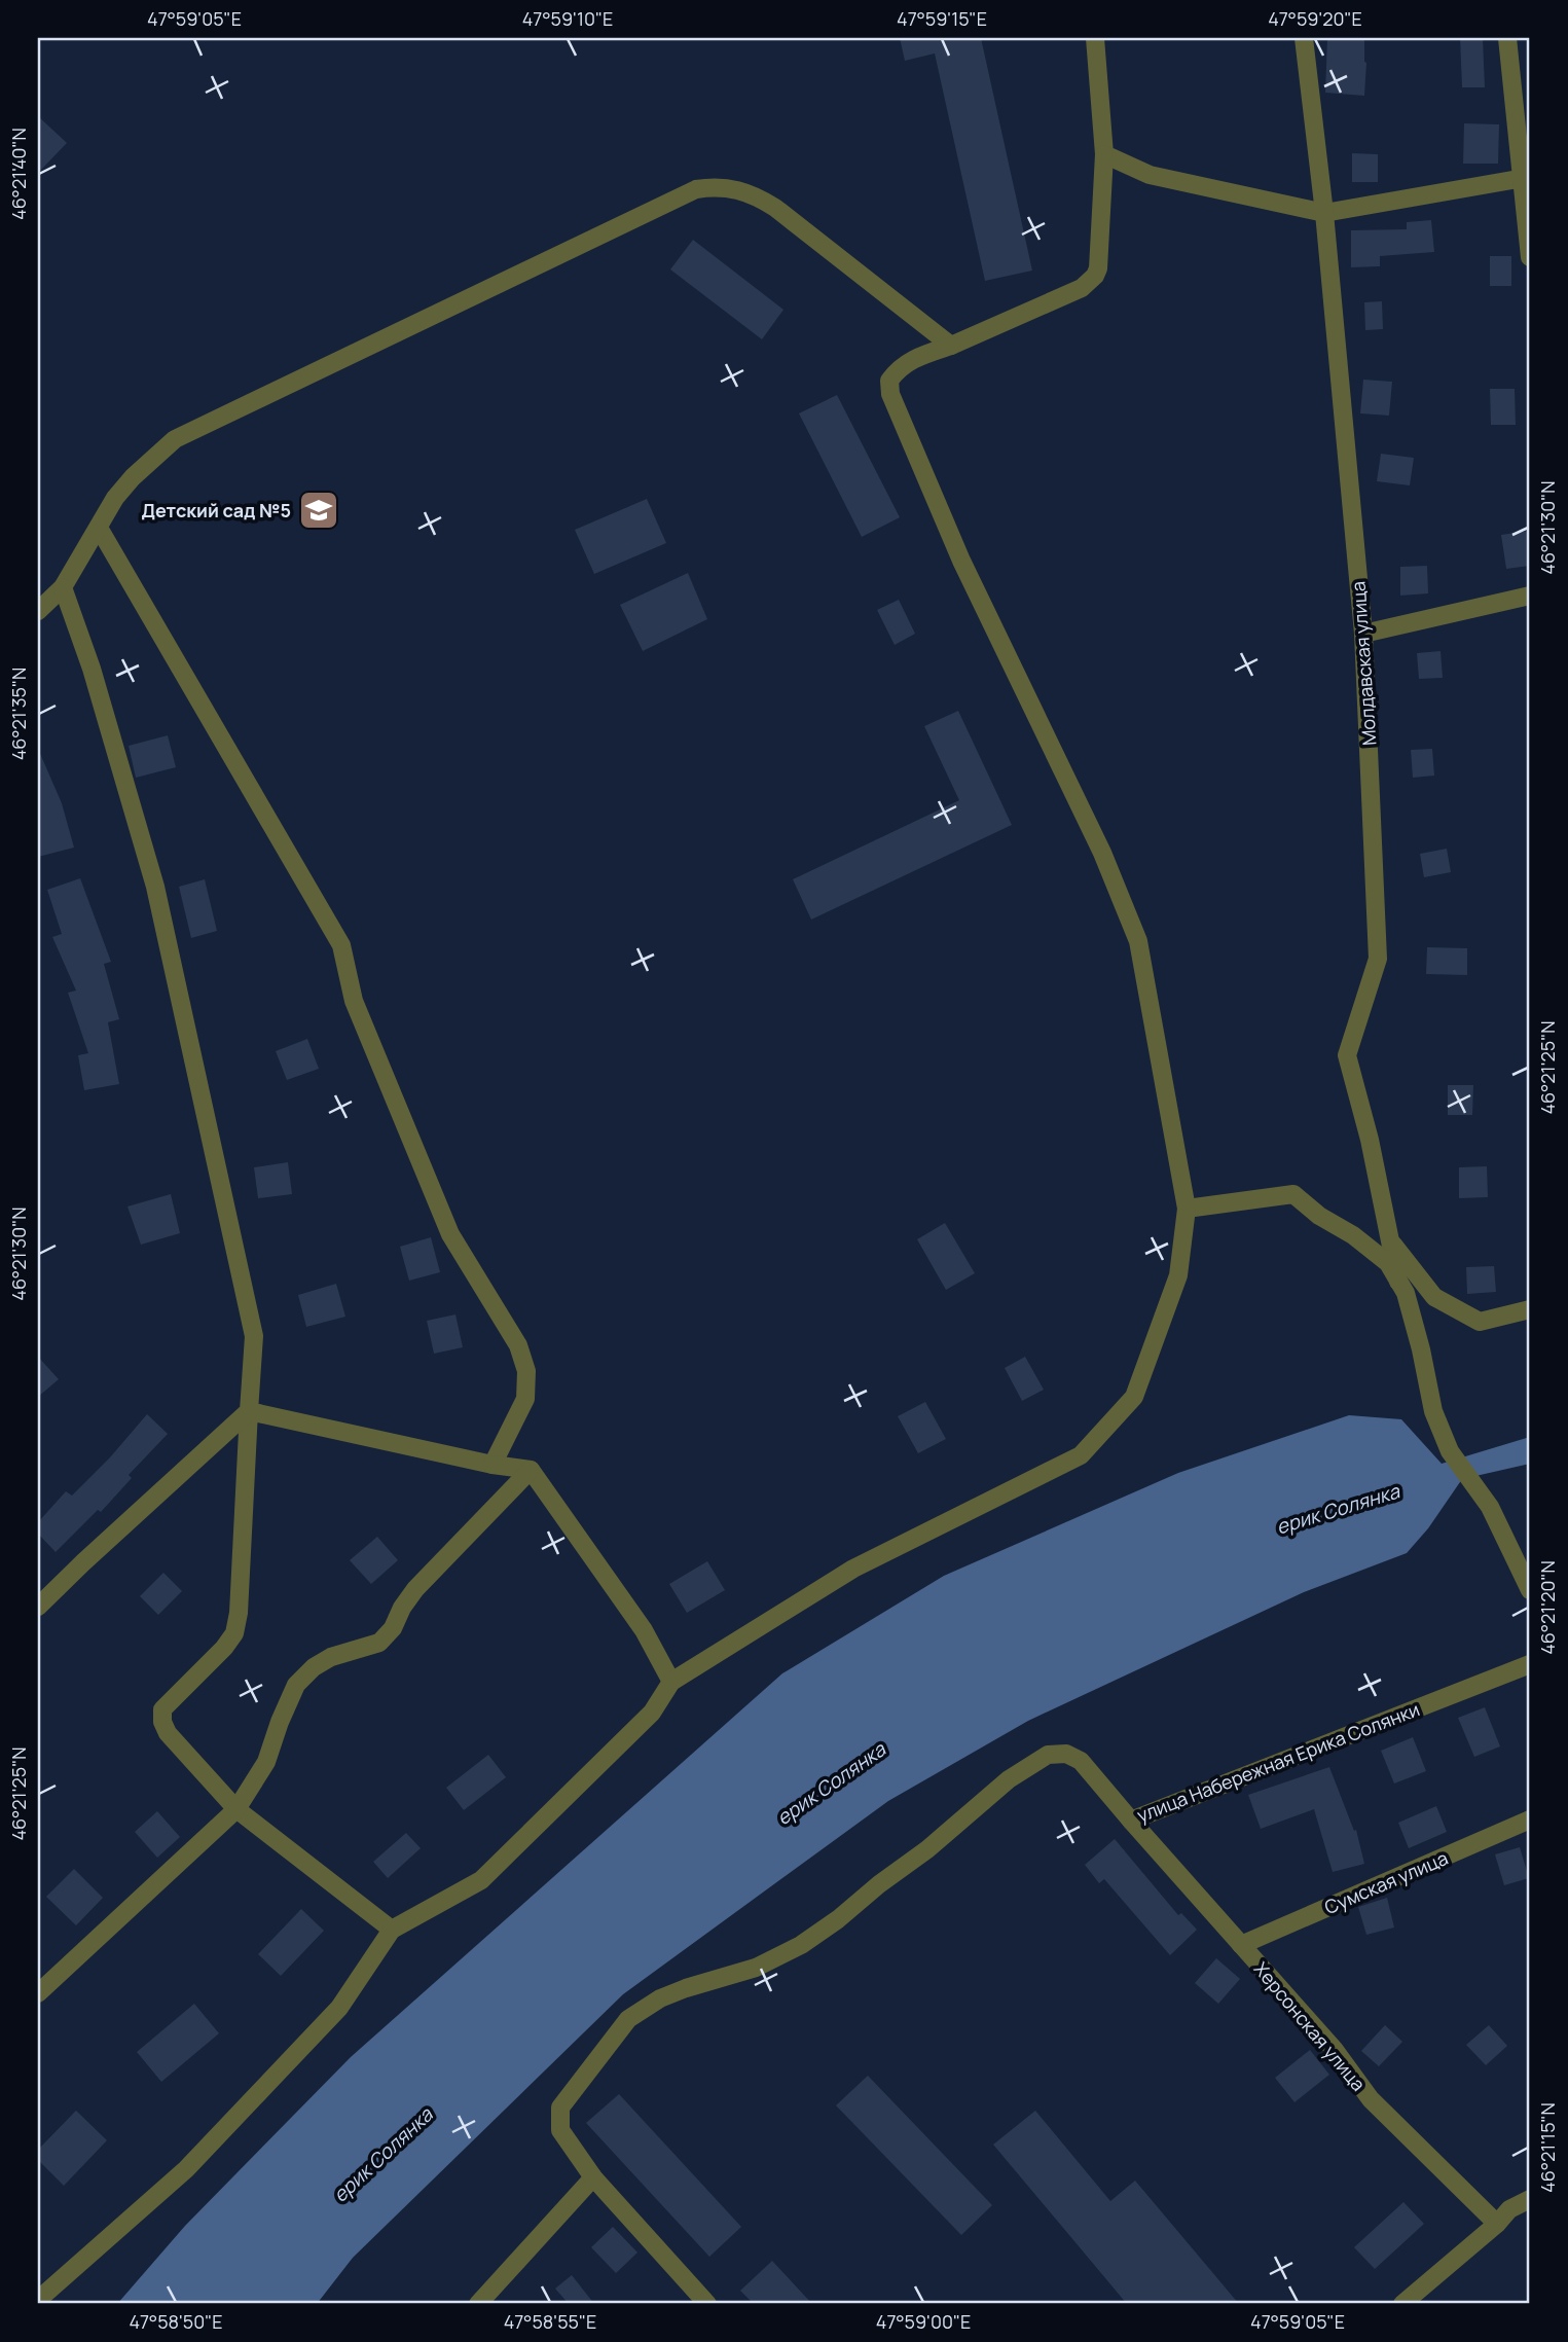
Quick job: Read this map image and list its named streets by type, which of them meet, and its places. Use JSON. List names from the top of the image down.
{
  "streets": {
    "street": [
      "Молдавская улица",
      "улица Набережная Ерика Солянки",
      "Сумская улица",
      "Херсонская улица"
    ]
  },
  "crossings": [
    ["улица Набережная Ерика Солянки", "Херсонская улица"],
    ["Сумская улица", "Херсонская улица"]
  ],
  "water": ["ерик Солянка"],
  "places": {
    "school or university": ["Детский сад №5"]
  },
  "coordinates": [
    "47°59'05\"E",
    "47°59'10\"E",
    "47°59'15\"E",
    "47°59'20\"E",
    "46°21'40\"N",
    "46°21'30\"N",
    "46°21'35\"N",
    "46°21'25\"N",
    "46°21'20\"N",
    "46°21'15\"N",
    "47°58'50\"E",
    "47°58'55\"E",
    "47°59'00\"E"
  ]
}
